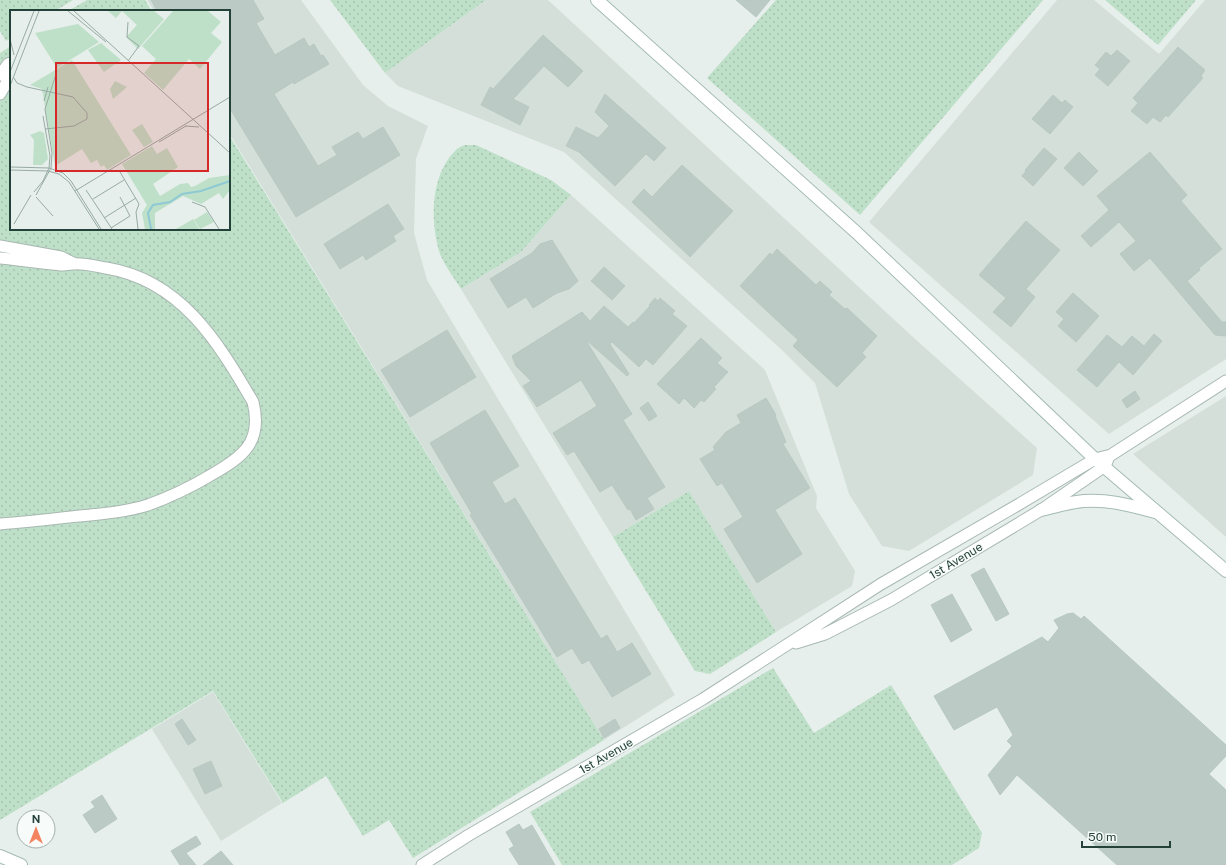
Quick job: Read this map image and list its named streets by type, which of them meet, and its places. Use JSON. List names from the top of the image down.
{
  "streets": {
    "street": ["1st Avenue"]
  },
  "scale_bar": "50 m",
  "north": "top"
}
